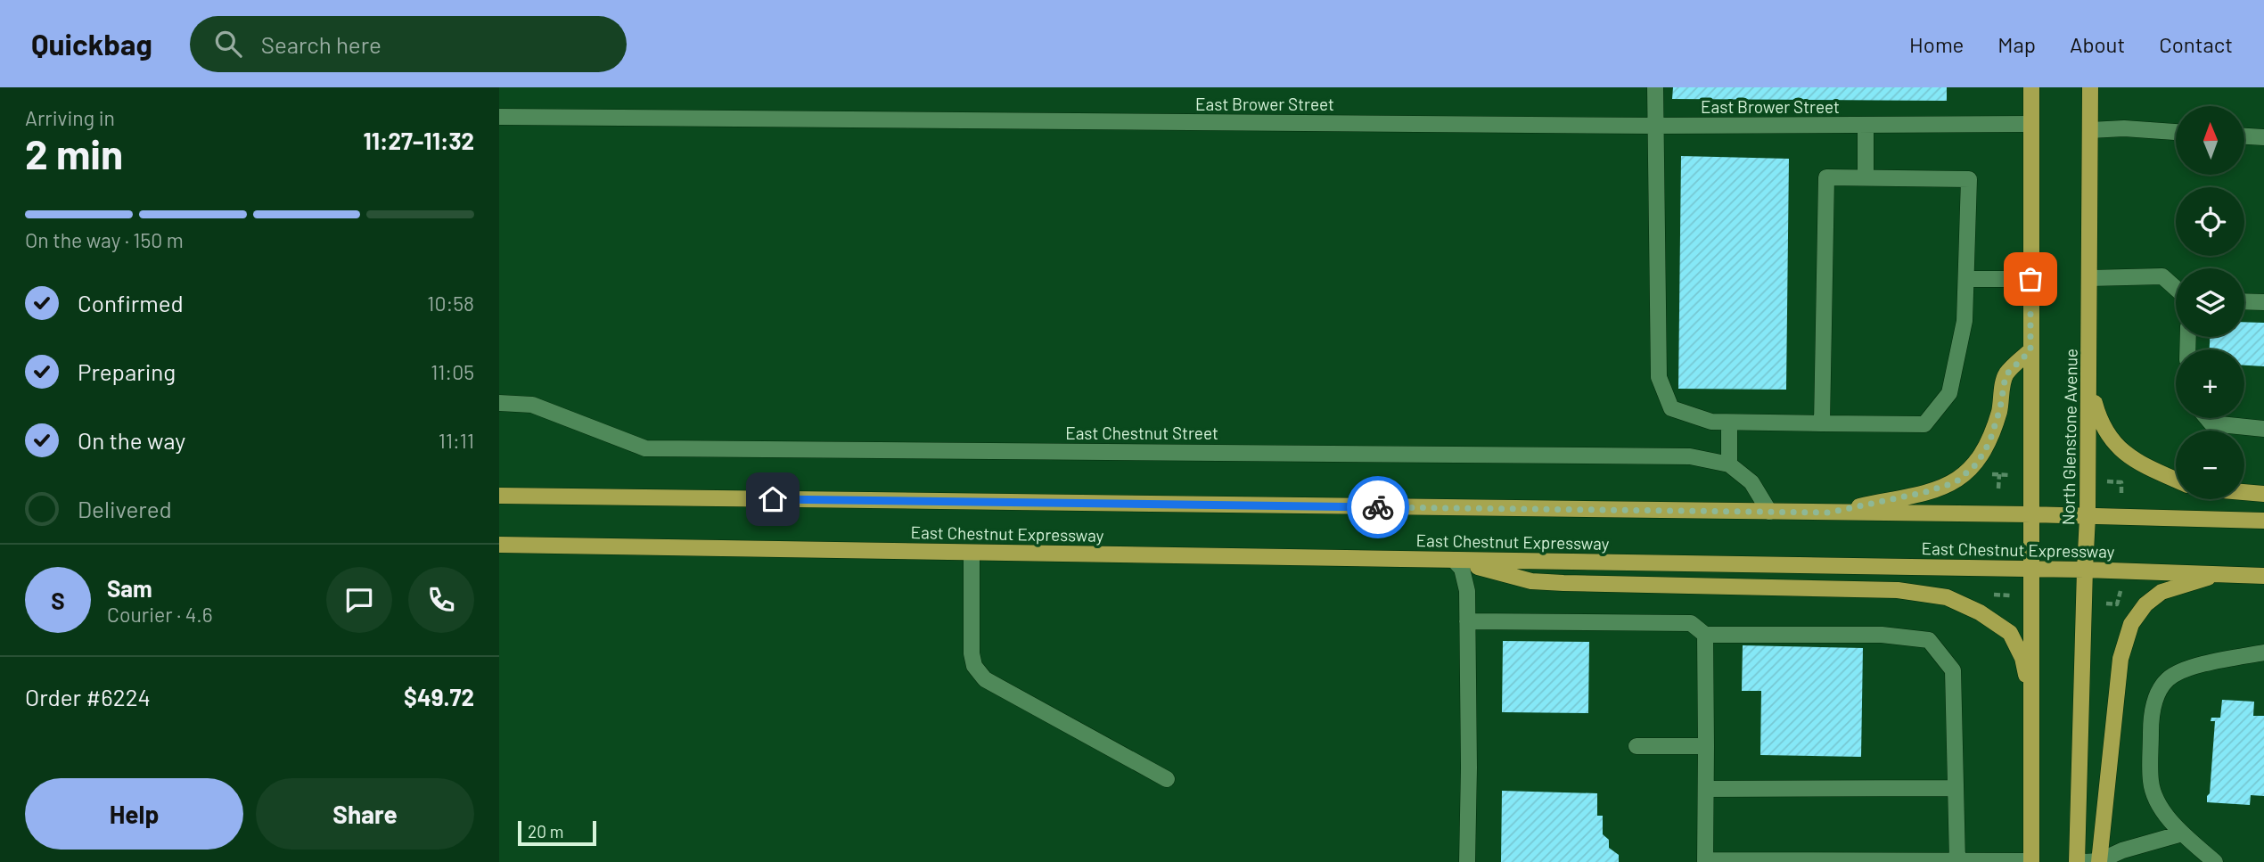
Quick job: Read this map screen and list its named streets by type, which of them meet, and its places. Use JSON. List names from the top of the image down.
{
  "streets": {
    "main road": ["North Glenstone Avenue", "East Chestnut Expressway"],
    "street": ["East Brower Street", "East Chestnut Street"]
  },
  "crossings": [
    ["East Chestnut Street", "East Chestnut Expressway"],
    ["North Glenstone Avenue", "East Chestnut Expressway"]
  ],
  "scale_bar": "20 m",
  "north": "top",
  "page": {
    "header": "Quickbag",
    "search": "Search here",
    "nav": [
      "Home",
      "Map",
      "About",
      "Contact"
    ],
    "heading": ["2 min", "Arriving in", "11:27–11:32"],
    "panel": [
      "Sam",
      "Courier · 4.6",
      "Order #6224",
      "$49.72"
    ],
    "map_buttons": ["+", "−"],
    "bar": "On the way · 150 m",
    "list": [
      ["Confirmed", "10:58"],
      ["Preparing", "11:05"],
      ["On the way", "11:11"],
      "Delivered"
    ],
    "round": "S",
    "buttons": ["Help", "Share"],
    "scale": "20 m"
  }
}
